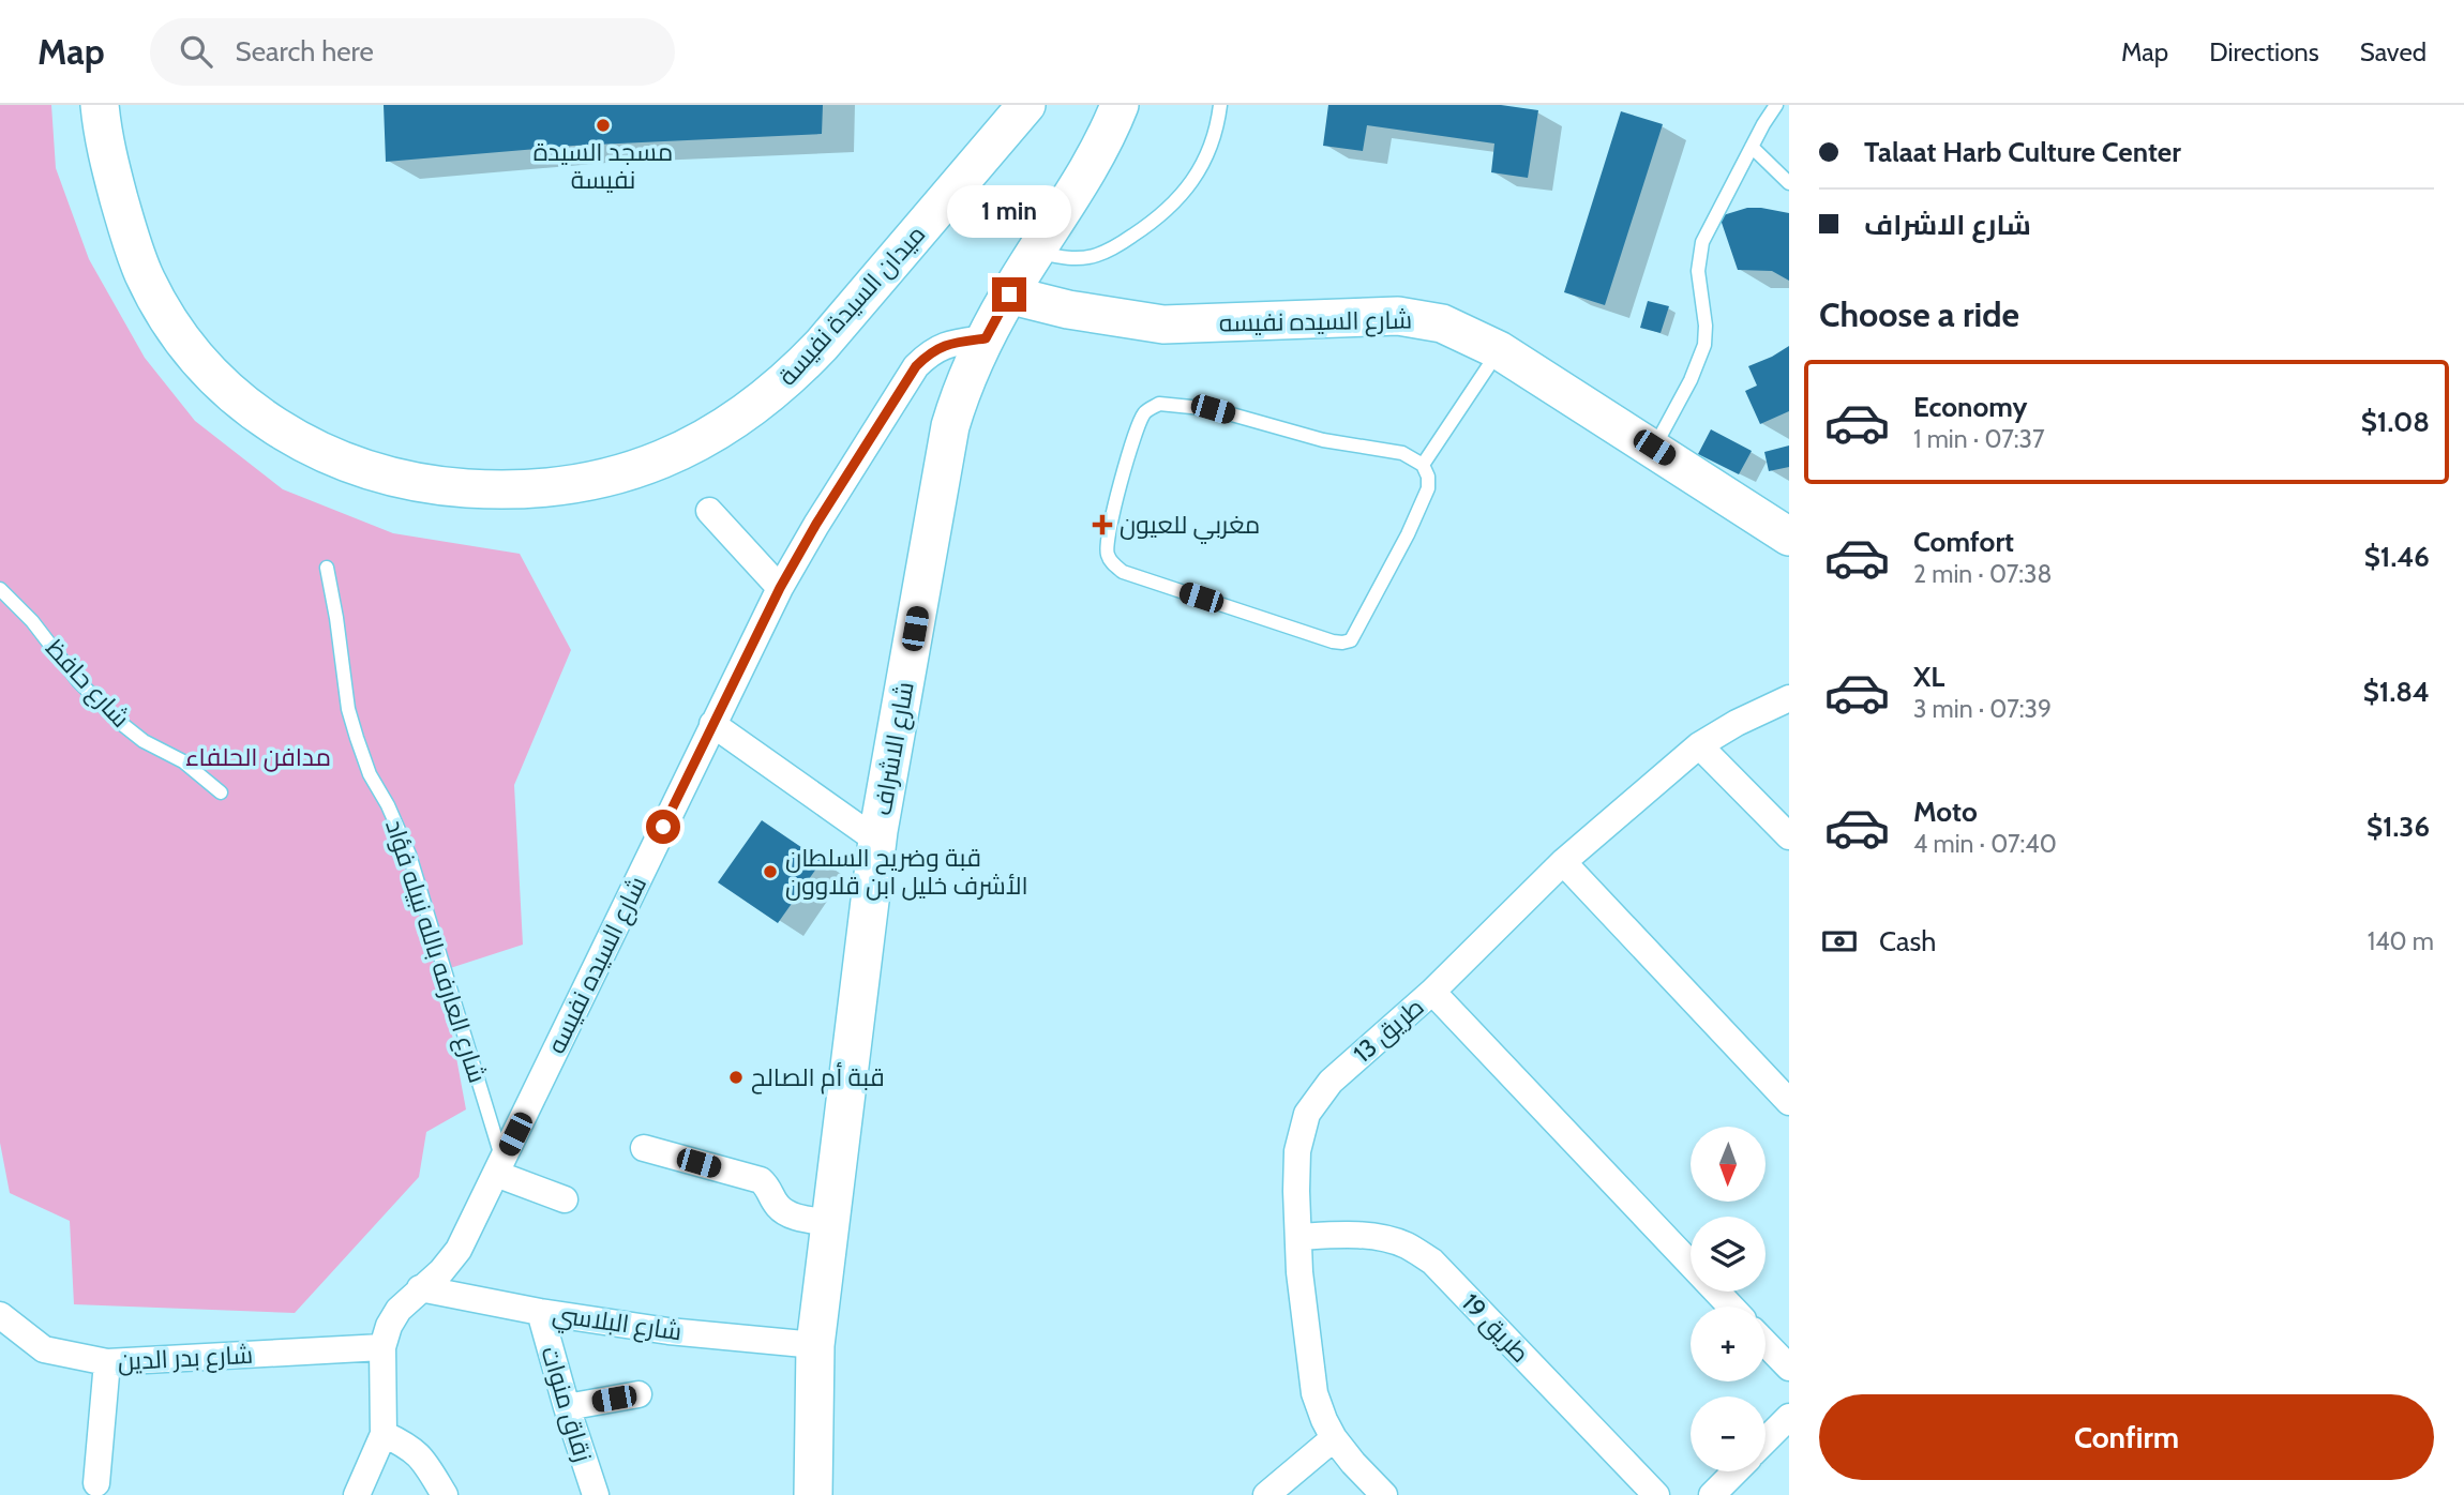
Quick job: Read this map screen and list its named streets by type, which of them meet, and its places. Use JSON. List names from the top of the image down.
{
  "streets": {
    "street": [
      "ميدان السيدة نفيسة",
      "شارع السيده نفيسه",
      "شارع الاشراف",
      "طريق 13",
      "شارع البلاسي",
      "طريق 19",
      "شارع بدر الدين",
      "زقاق منوات"
    ],
    "lane": ["شارع حافظ", "شارع العارفه بالله نبيله فؤاد"]
  },
  "crossings": [
    ["شارع السيده نفيسه", "شارع الاشراف"],
    ["شارع السيده نفيسه", "شارع العارفه بالله نبيله فؤاد"],
    ["شارع السيده نفيسه", "شارع البلاسي"],
    ["شارع السيده نفيسه", "شارع بدر الدين"],
    ["شارع الاشراف", "شارع البلاسي"],
    ["طريق 13", "طريق 19"],
    ["شارع البلاسي", "زقاق منوات"]
  ],
  "parks": ["مدافن الحلفاء"],
  "places": {
    "other": ["مسجد السيدة نفيسة", "قبة وضريح السلطان الأشرف خليل ابن قلاوون", "قبة أم الصالح"],
    "health": ["مغربي للعيون"]
  },
  "north": "bottom",
  "page": {
    "header": "Map",
    "search": "Search here",
    "nav": ["Map", "Directions", "Saved"],
    "banner": ["Talaat Harb Culture Center", "شارع الاشراف"],
    "bubble": "1 min",
    "heading": "Choose a ride",
    "list": [
      {
        "name": "Economy",
        "note": "1 min · 07:37",
        "value": "$1.08"
      },
      {
        "name": "Comfort",
        "note": "2 min · 07:38",
        "value": "$1.46"
      },
      {
        "name": "XL",
        "note": "3 min · 07:39",
        "value": "$1.84"
      },
      {
        "name": "Moto",
        "note": "4 min · 07:40",
        "value": "$1.36"
      }
    ],
    "pay": ["Cash", "140 m"],
    "map_buttons": ["+", "−"],
    "buttons": "Confirm"
  }
}
